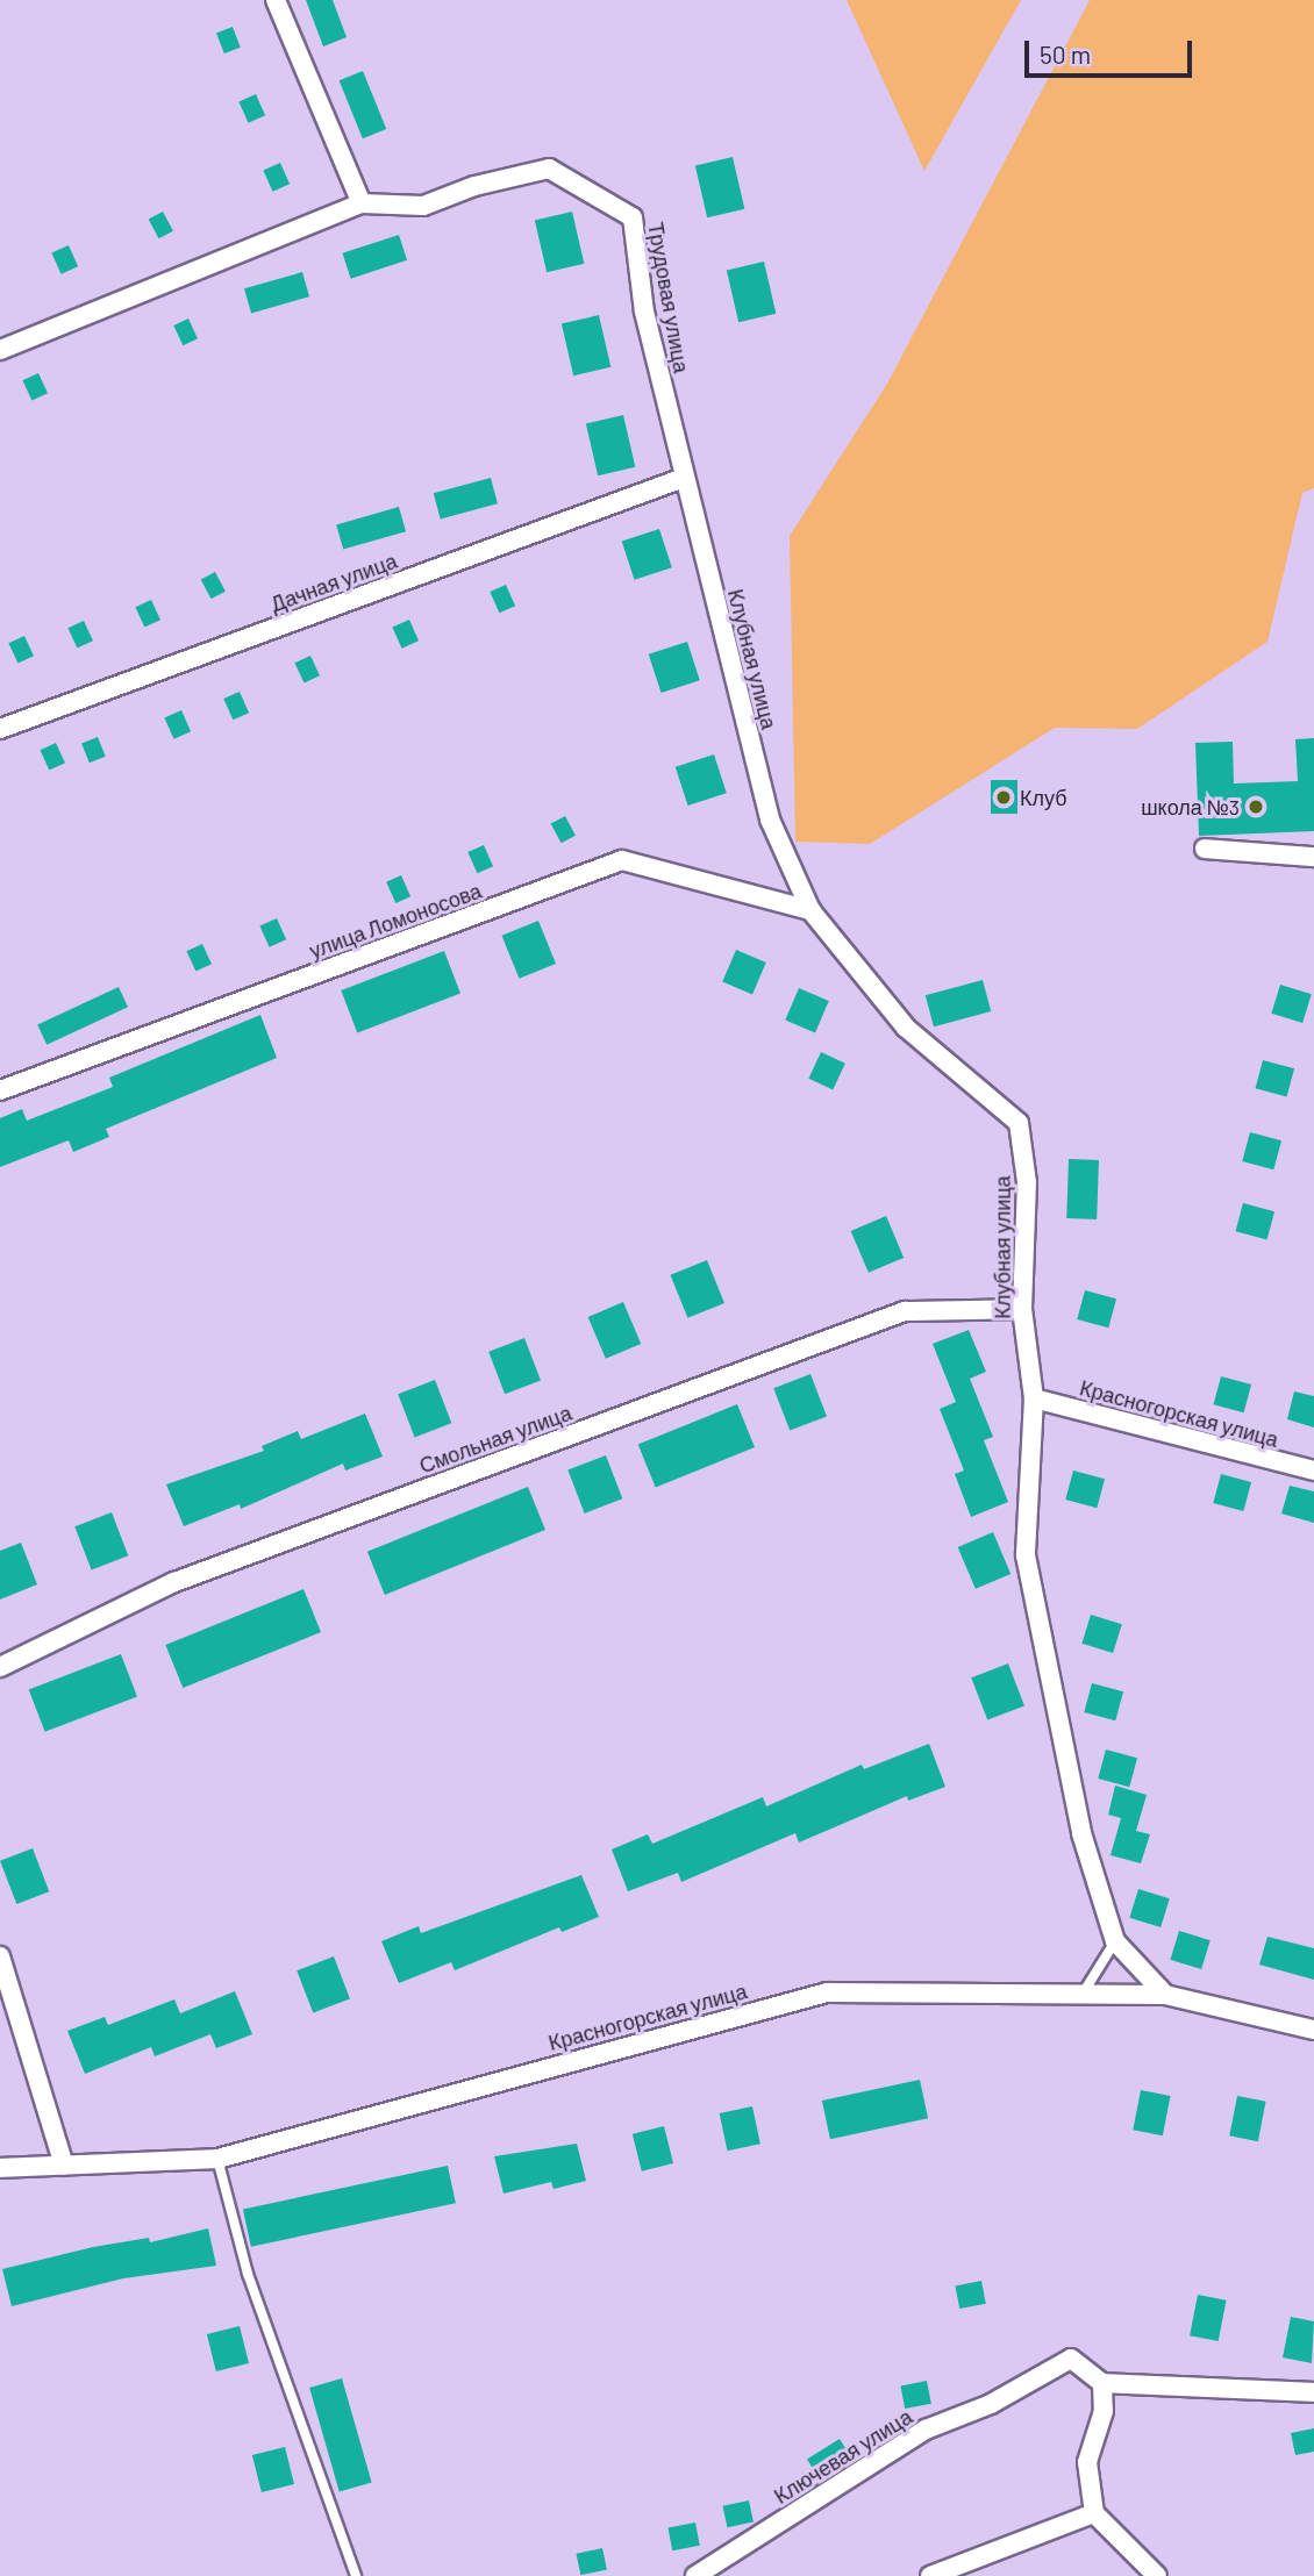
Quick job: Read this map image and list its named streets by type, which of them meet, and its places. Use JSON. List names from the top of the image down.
{
  "streets": {
    "street": [
      "Трудовая улица",
      "Дачная улица",
      "Клубная улица",
      "улица Ломоносова",
      "Красногорская улица",
      "Смольная улица",
      "Ключевая улица"
    ]
  },
  "crossings": [
    ["Трудовая улица", "Дачная улица"],
    ["Трудовая улица", "Клубная улица"],
    ["Дачная улица", "Клубная улица"],
    ["Клубная улица", "улица Ломоносова"],
    ["Клубная улица", "Красногорская улица"],
    ["Клубная улица", "Смольная улица"]
  ],
  "places": ["Клуб", "школа №3"],
  "scale_bar": "50 m"
}
